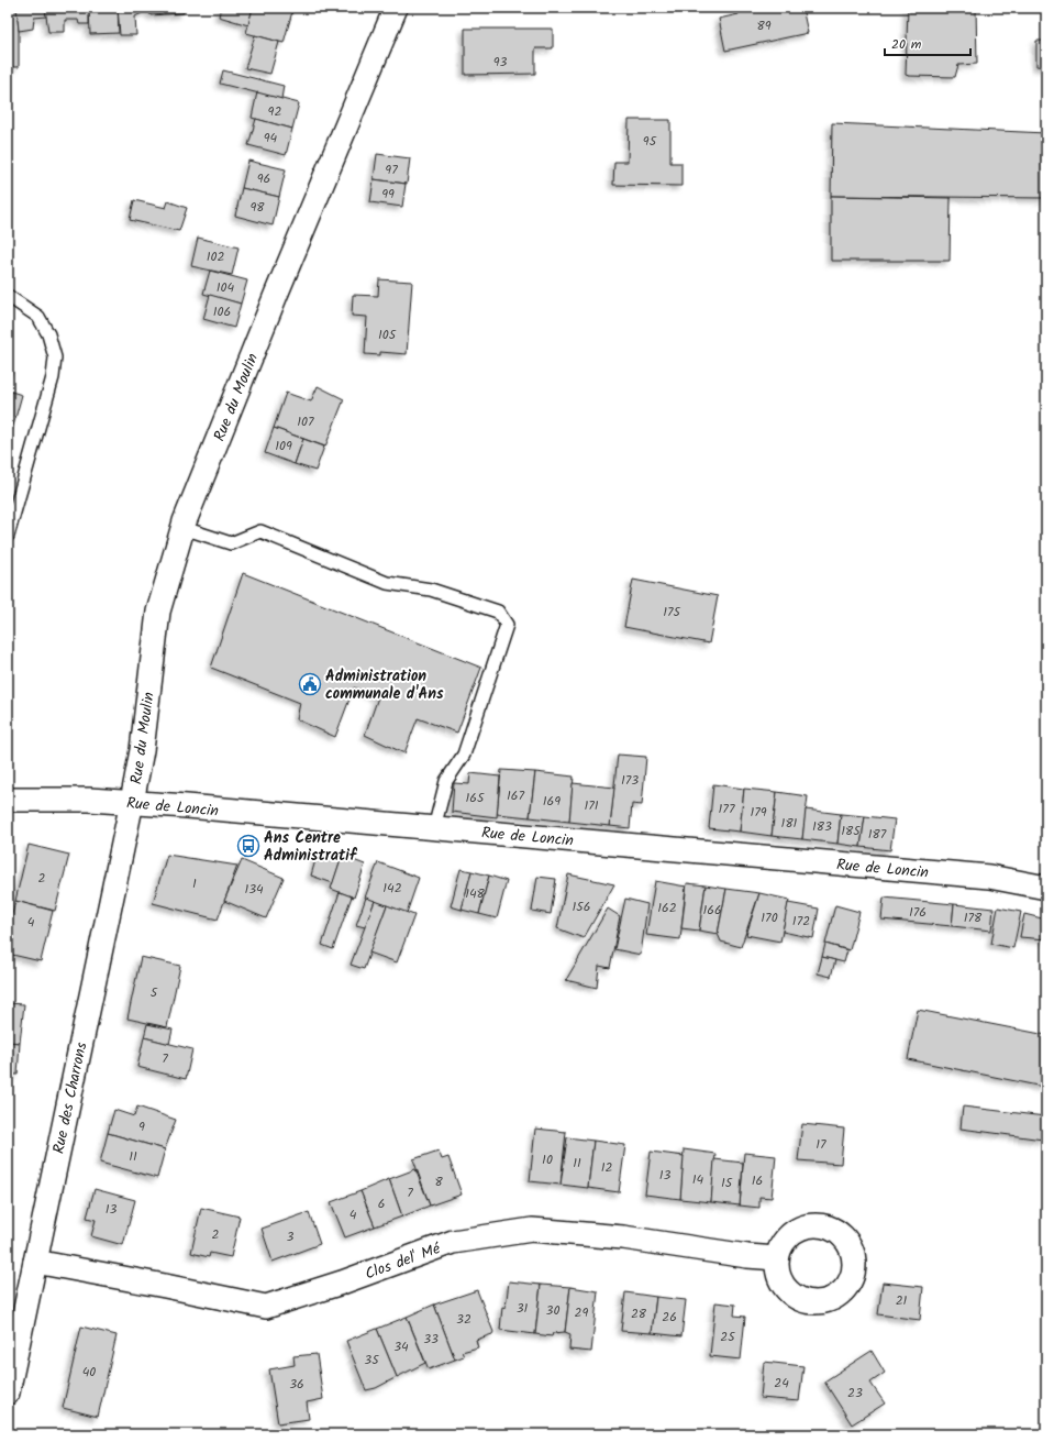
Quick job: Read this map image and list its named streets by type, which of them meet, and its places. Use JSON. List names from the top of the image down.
{
  "streets": {
    "street": [
      "Rue du Moulin",
      "Rue de Loncin",
      "Rue des Charrons",
      "Clos del' Mé"
    ]
  },
  "crossings": [
    ["Rue du Moulin", "Rue de Loncin"],
    ["Rue du Moulin", "Rue des Charrons"],
    ["Rue de Loncin", "Rue des Charrons"],
    ["Rue des Charrons", "Clos del' Mé"]
  ],
  "places": {
    "public building": ["Administration communale d'Ans"],
    "bus stop": ["Ans Centre Administratif"]
  },
  "house_numbers": [
    "89",
    "93",
    "92",
    "94",
    "95",
    "97",
    "96",
    "99",
    "98",
    "102",
    "104",
    "106",
    "105",
    "107",
    "109",
    "175",
    "173",
    "167",
    "165",
    "169",
    "171",
    "177",
    "179",
    "181",
    "183",
    "185",
    "187",
    "2",
    "1",
    "142",
    "134",
    "148",
    "156",
    "162",
    "166",
    "176",
    "170",
    "178",
    "172",
    "4",
    "5",
    "7",
    "9",
    "17",
    "11",
    "10",
    "11",
    "12",
    "13",
    "14",
    "16",
    "8",
    "15",
    "7",
    "6",
    "13",
    "4",
    "2",
    "3",
    "21",
    "31",
    "30",
    "29",
    "28",
    "26",
    "32",
    "25",
    "33",
    "34",
    "35",
    "40",
    "24",
    "36",
    "23"
  ],
  "scale_bar": "20 m"
}
